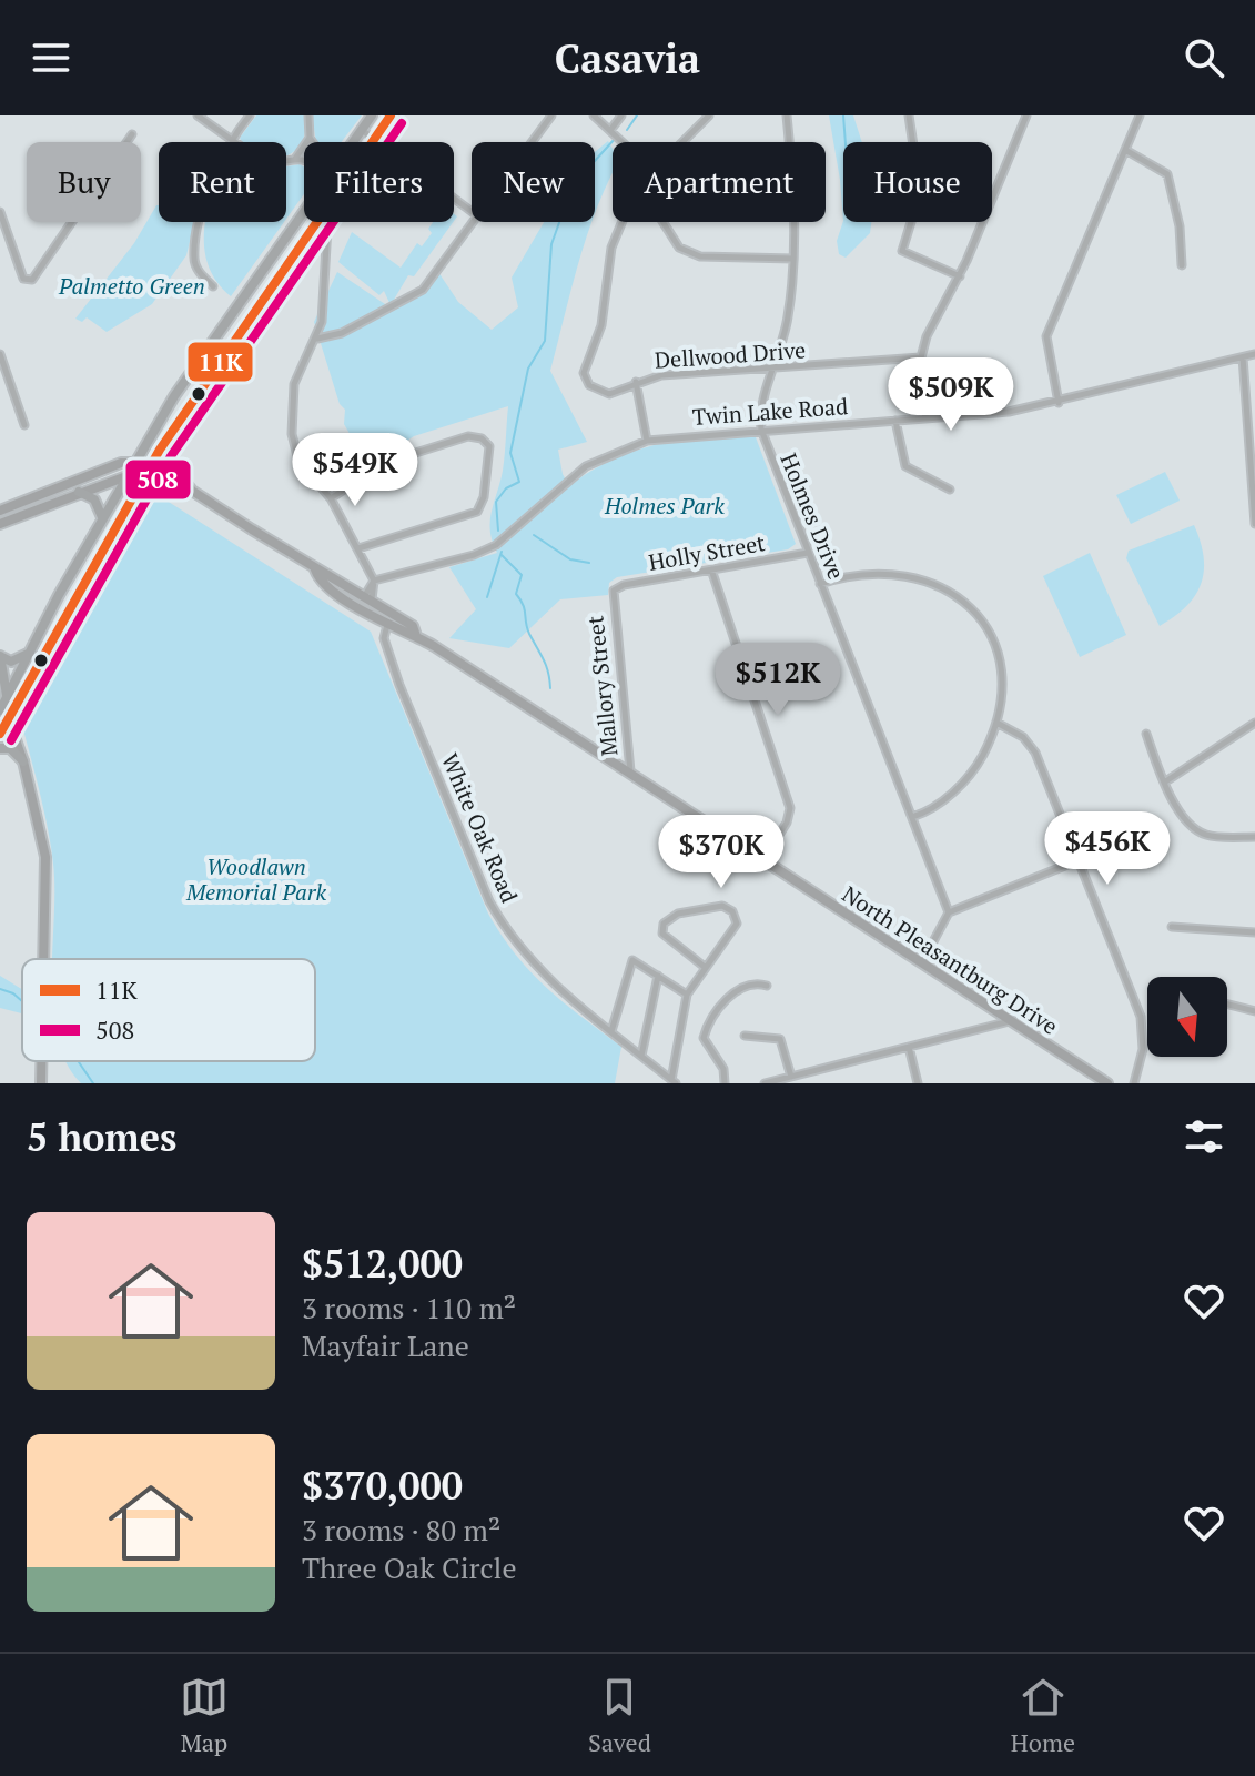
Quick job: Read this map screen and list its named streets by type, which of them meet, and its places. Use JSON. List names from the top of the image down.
{
  "streets": {
    "main road": ["North Pleasantburg Drive"],
    "street": [
      "Dellwood Drive",
      "Twin Lake Road",
      "Holmes Drive",
      "Holly Street",
      "Mallory Street",
      "White Oak Road"
    ]
  },
  "crossings": [
    ["Dellwood Drive", "Holmes Drive"],
    ["Twin Lake Road", "Holmes Drive"],
    ["Holmes Drive", "Holly Street"],
    ["Holly Street", "Mallory Street"],
    ["Mallory Street", "North Pleasantburg Drive"],
    ["White Oak Road", "North Pleasantburg Drive"]
  ],
  "parks": ["Palmetto Green", "Holmes Park", "Woodlawn Memorial Park"],
  "lines": ["transit line 11K", "transit line 508"],
  "legend": ["11K", "508"],
  "north": "bottom",
  "page": {
    "header": "Casavia",
    "chip": [
      "Buy",
      "Rent",
      "Filters",
      "New",
      "Apartment",
      "House"
    ],
    "price": [
      "$509K",
      "$549K",
      "$512K",
      "$456K",
      "$370K"
    ],
    "heading": "5 homes",
    "list": [
      {
        "name": "$512,000",
        "note": "3 rooms · 110 m² · Mayfair Lane"
      },
      {
        "name": "$370,000",
        "note": "3 rooms · 80 m² · Three Oak Circle"
      }
    ],
    "tabs": ["Map", "Saved", "Home"]
  }
}
